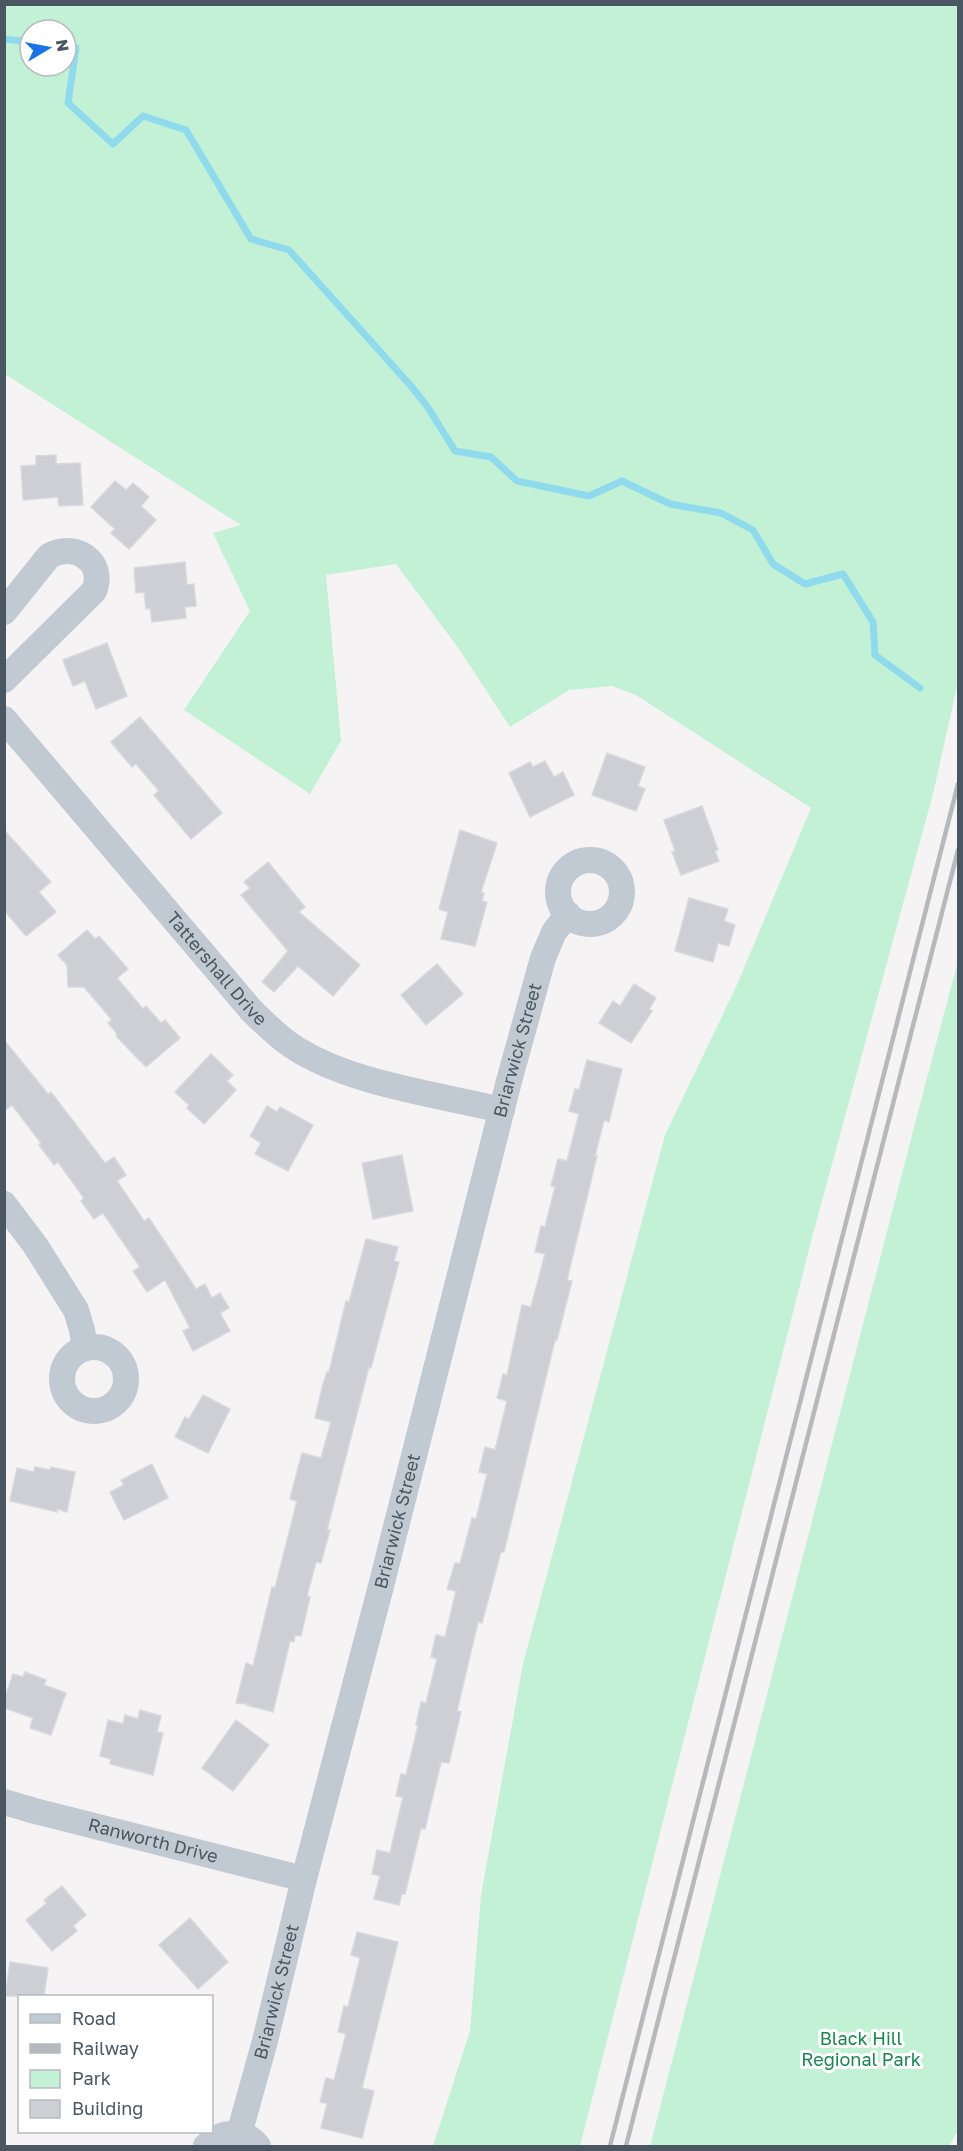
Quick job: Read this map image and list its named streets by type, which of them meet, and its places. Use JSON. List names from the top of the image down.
{
  "streets": {
    "street": ["Tattershall Drive", "Briarwick Street", "Ranworth Drive"]
  },
  "crossings": [
    ["Tattershall Drive", "Briarwick Street"],
    ["Briarwick Street", "Ranworth Drive"]
  ],
  "parks": ["Black Hill Regional Park"],
  "legend": [
    "Road",
    "Railway",
    "Park",
    "Building"
  ],
  "north": "right"
}
